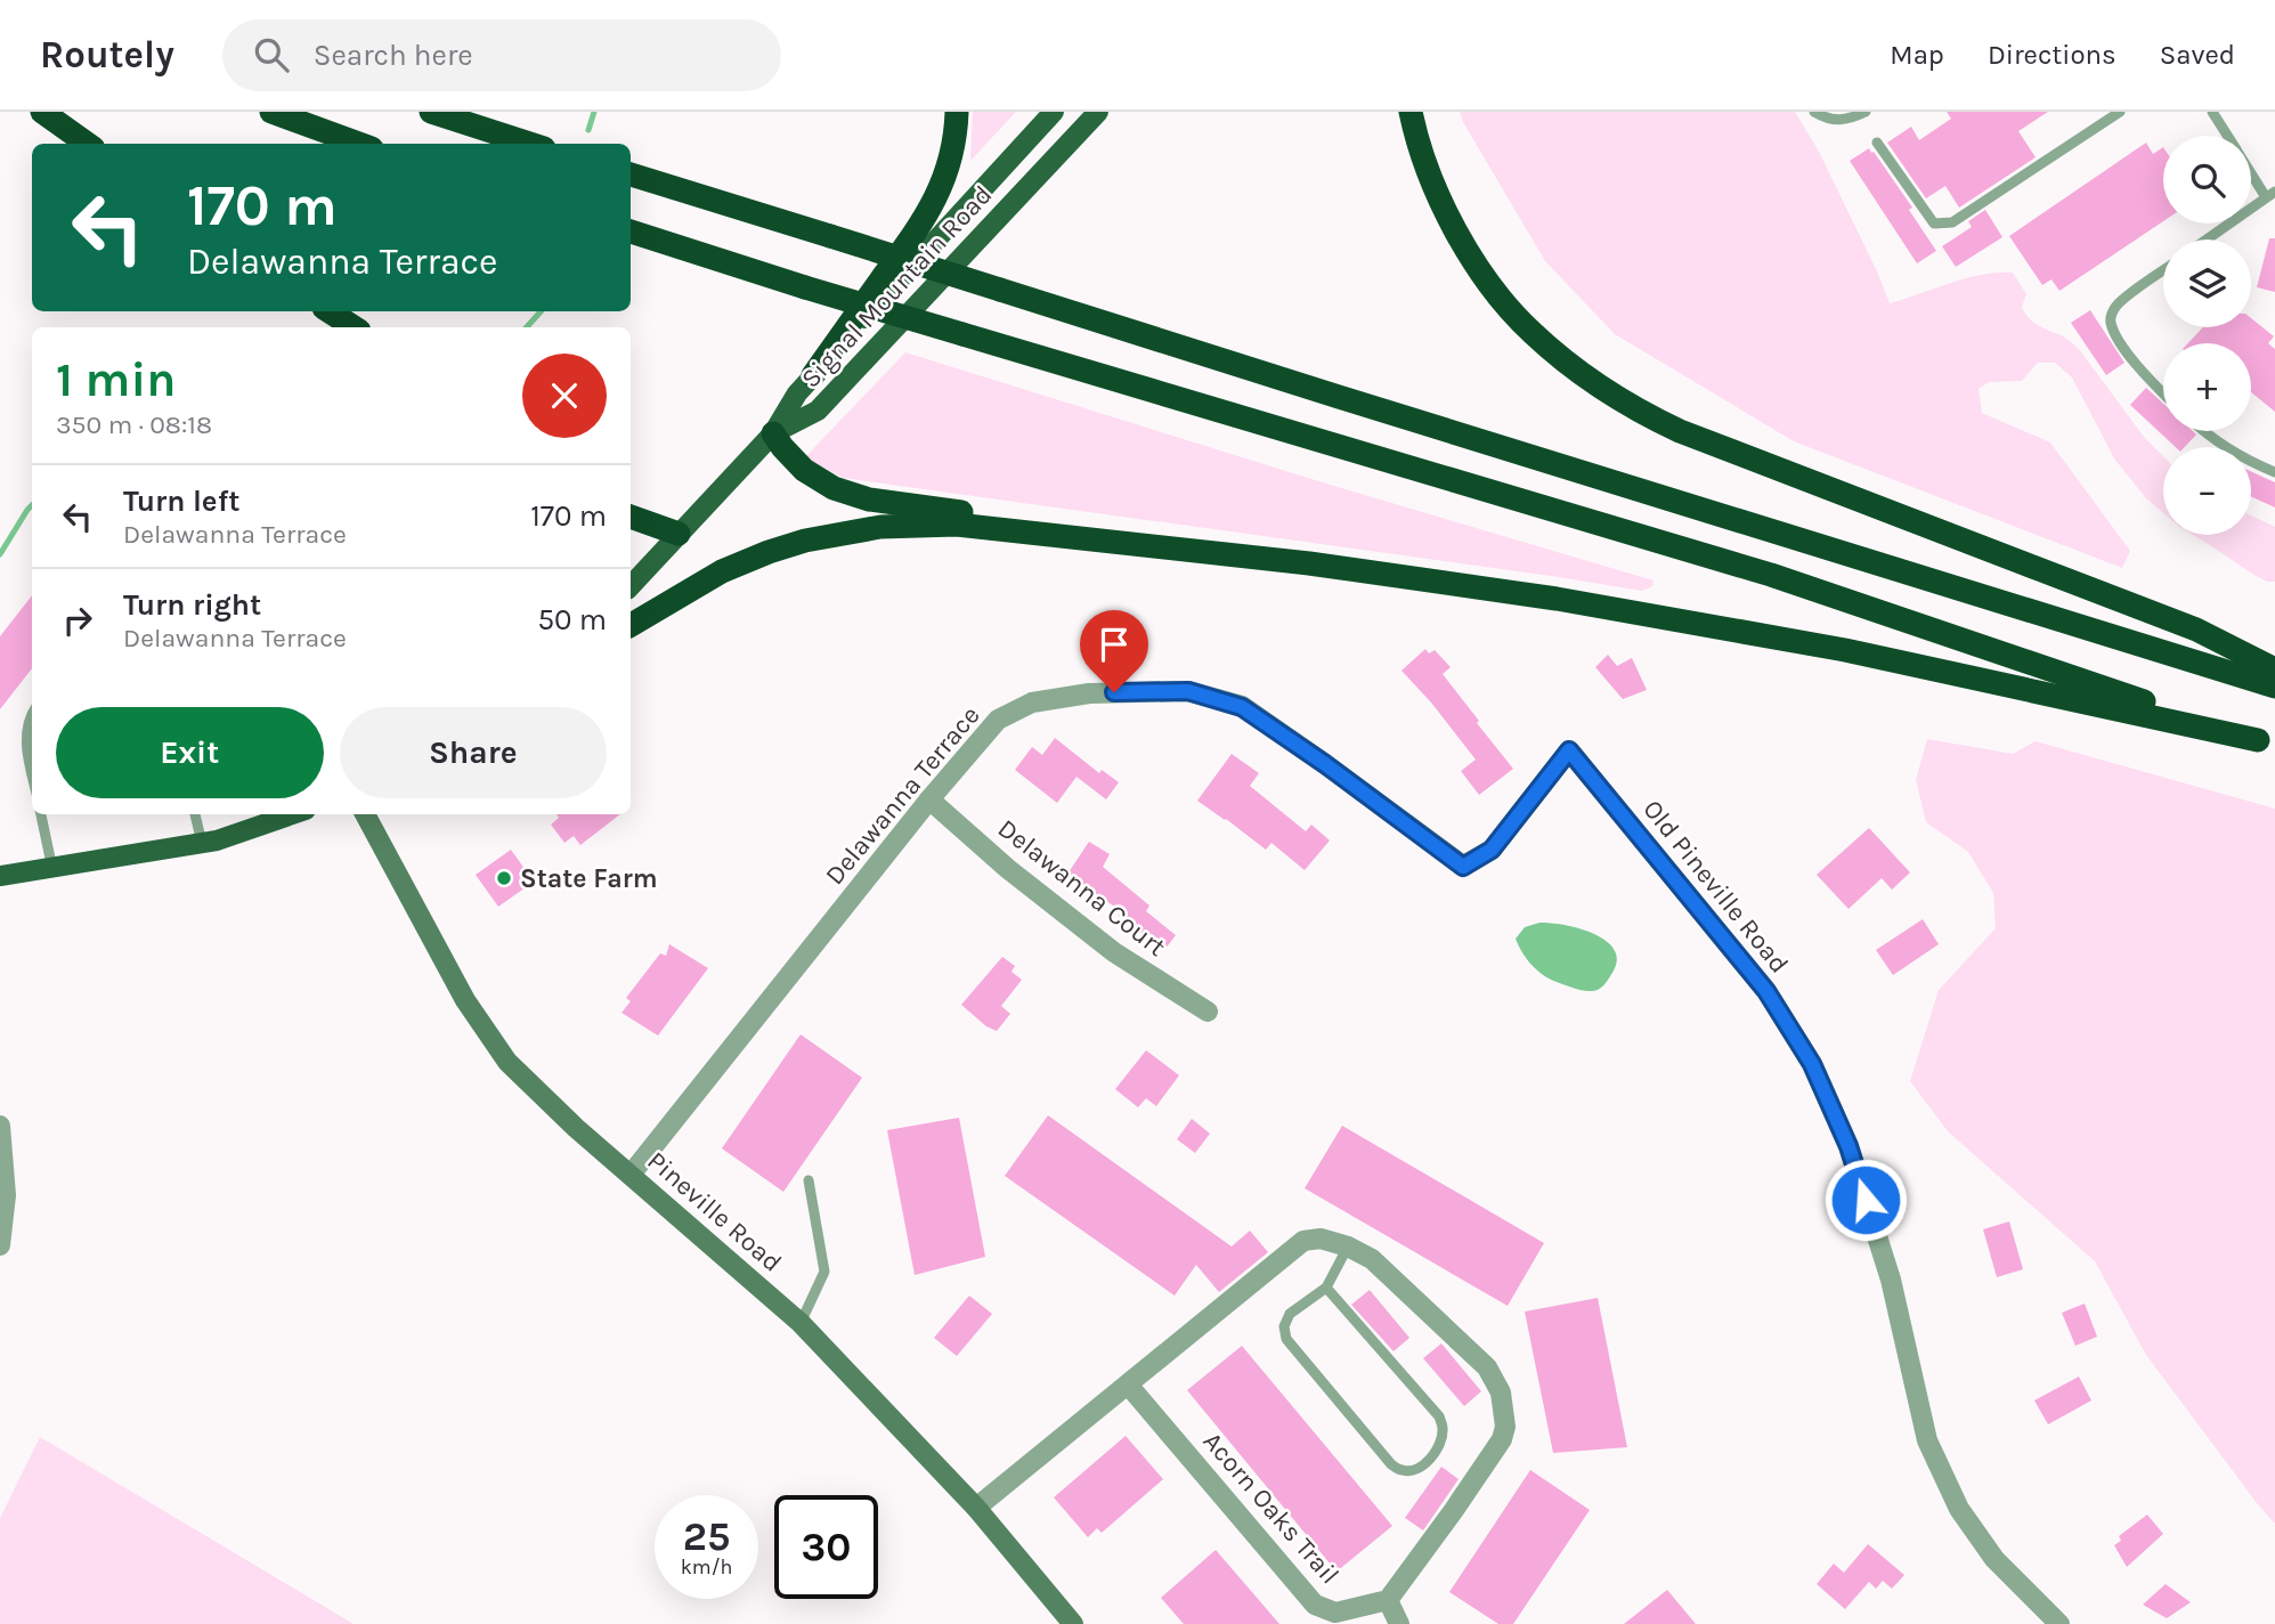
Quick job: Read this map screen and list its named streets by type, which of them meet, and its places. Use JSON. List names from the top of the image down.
{
  "streets": {
    "main road": ["Signal Mountain Road", "Pineville Road"],
    "street": [
      "Delawanna Terrace",
      "Old Pineville Road",
      "Delawanna Court",
      "Acorn Oaks Trail"
    ]
  },
  "crossings": [
    ["Delawanna Terrace", "Old Pineville Road"],
    ["Delawanna Terrace", "Delawanna Court"],
    ["Delawanna Terrace", "Pineville Road"]
  ],
  "places": ["State Farm"],
  "page": {
    "header": "Routely",
    "search": "Search here",
    "nav": ["Map", "Directions", "Saved"],
    "map_buttons": ["+", "−"],
    "turn": ["170 m", "Delawanna Terrace"],
    "heading": ["1 min", "350 m · 08:18"],
    "list": [
      {
        "name": "Turn left",
        "note": "Delawanna Terrace",
        "value": "170 m"
      },
      {
        "name": "Turn right",
        "note": "Delawanna Terrace",
        "value": "50 m"
      }
    ],
    "buttons": ["Exit", "Share"],
    "speed": "25 km/h",
    "limit": "30"
  }
}
